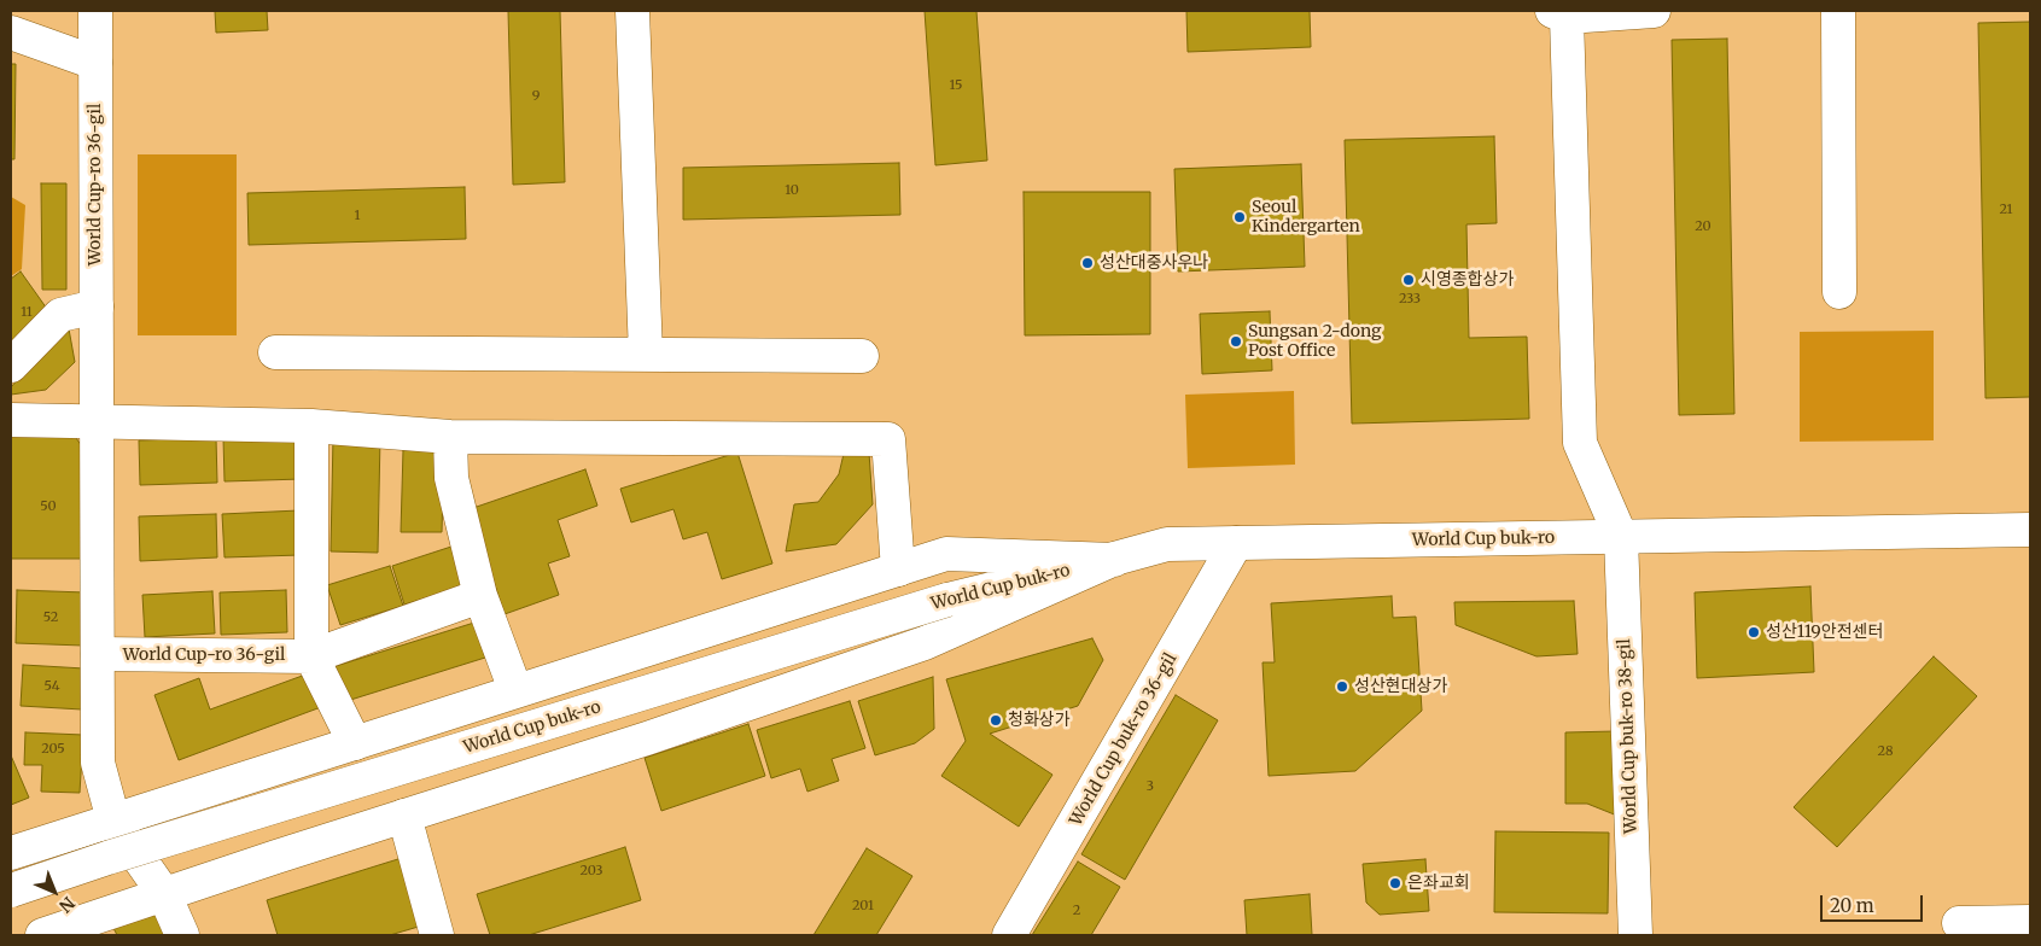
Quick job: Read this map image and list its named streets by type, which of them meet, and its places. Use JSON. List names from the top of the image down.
{
  "streets": {
    "main road": [
      "World Cup-ro 36-gil",
      "World Cup buk-ro",
      "World Cup buk-ro 38-gil",
      "World Cup buk-ro 36-gil"
    ]
  },
  "crossings": [
    ["World Cup buk-ro", "World Cup buk-ro 38-gil"],
    ["World Cup buk-ro", "World Cup buk-ro 36-gil"]
  ],
  "places": [
    "Seoul Kindergarten",
    "성산대중사우나",
    "시영종합상가",
    "Sungsan 2-dong Post Office",
    "성산119안전센터",
    "성산현대상가",
    "청화상가",
    "은좌교회"
  ],
  "house_numbers": [
    "15",
    "9",
    "10",
    "21",
    "1",
    "20",
    "233",
    "11",
    "50",
    "52",
    "54",
    "205",
    "28",
    "3",
    "203",
    "201",
    "2"
  ],
  "scale_bar": "20 m",
  "north": "bottom right"
}
